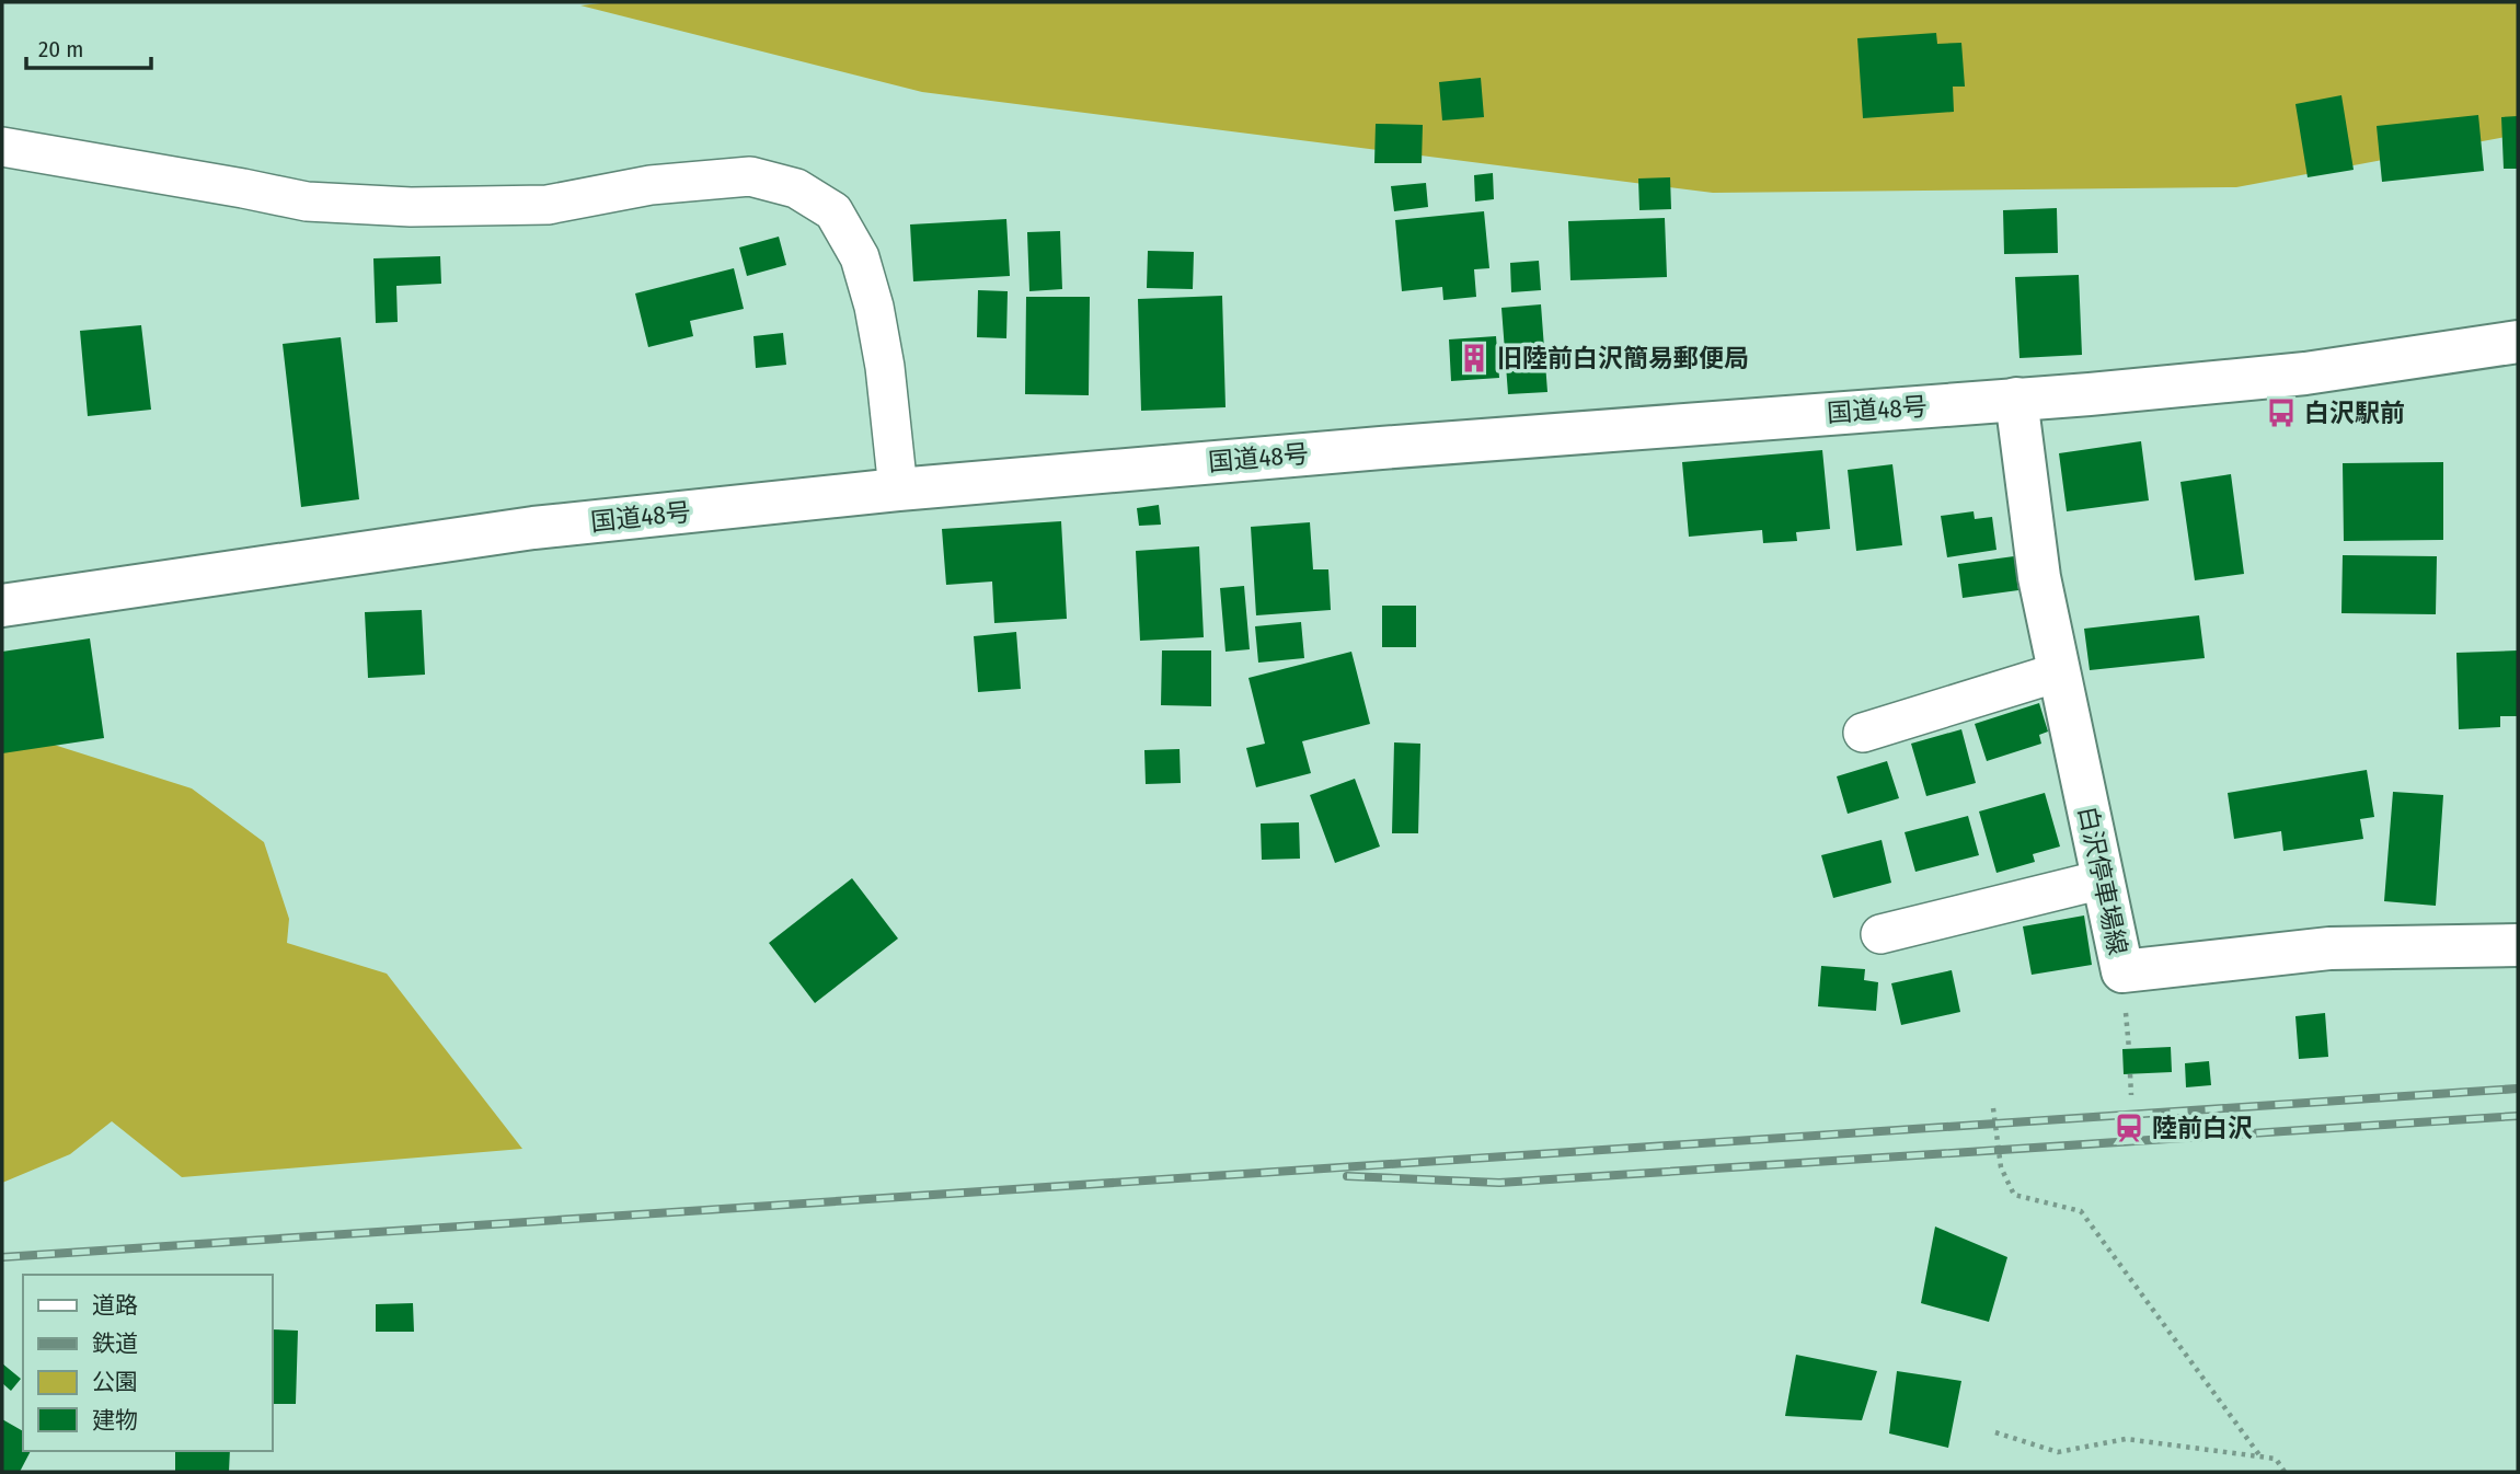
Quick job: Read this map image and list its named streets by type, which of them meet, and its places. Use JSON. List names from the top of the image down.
{
  "streets": {
    "main road": ["国道48号", "白沢停車場線"]
  },
  "crossings": [
    ["国道48号", "白沢停車場線"]
  ],
  "places": {
    "building": ["旧陸前白沢簡易郵便局"],
    "bus stop": ["白沢駅前"],
    "station": ["陸前白沢"]
  },
  "legend": [
    "道路",
    "鉄道",
    "公園",
    "建物"
  ],
  "scale_bar": "20 m"
}
